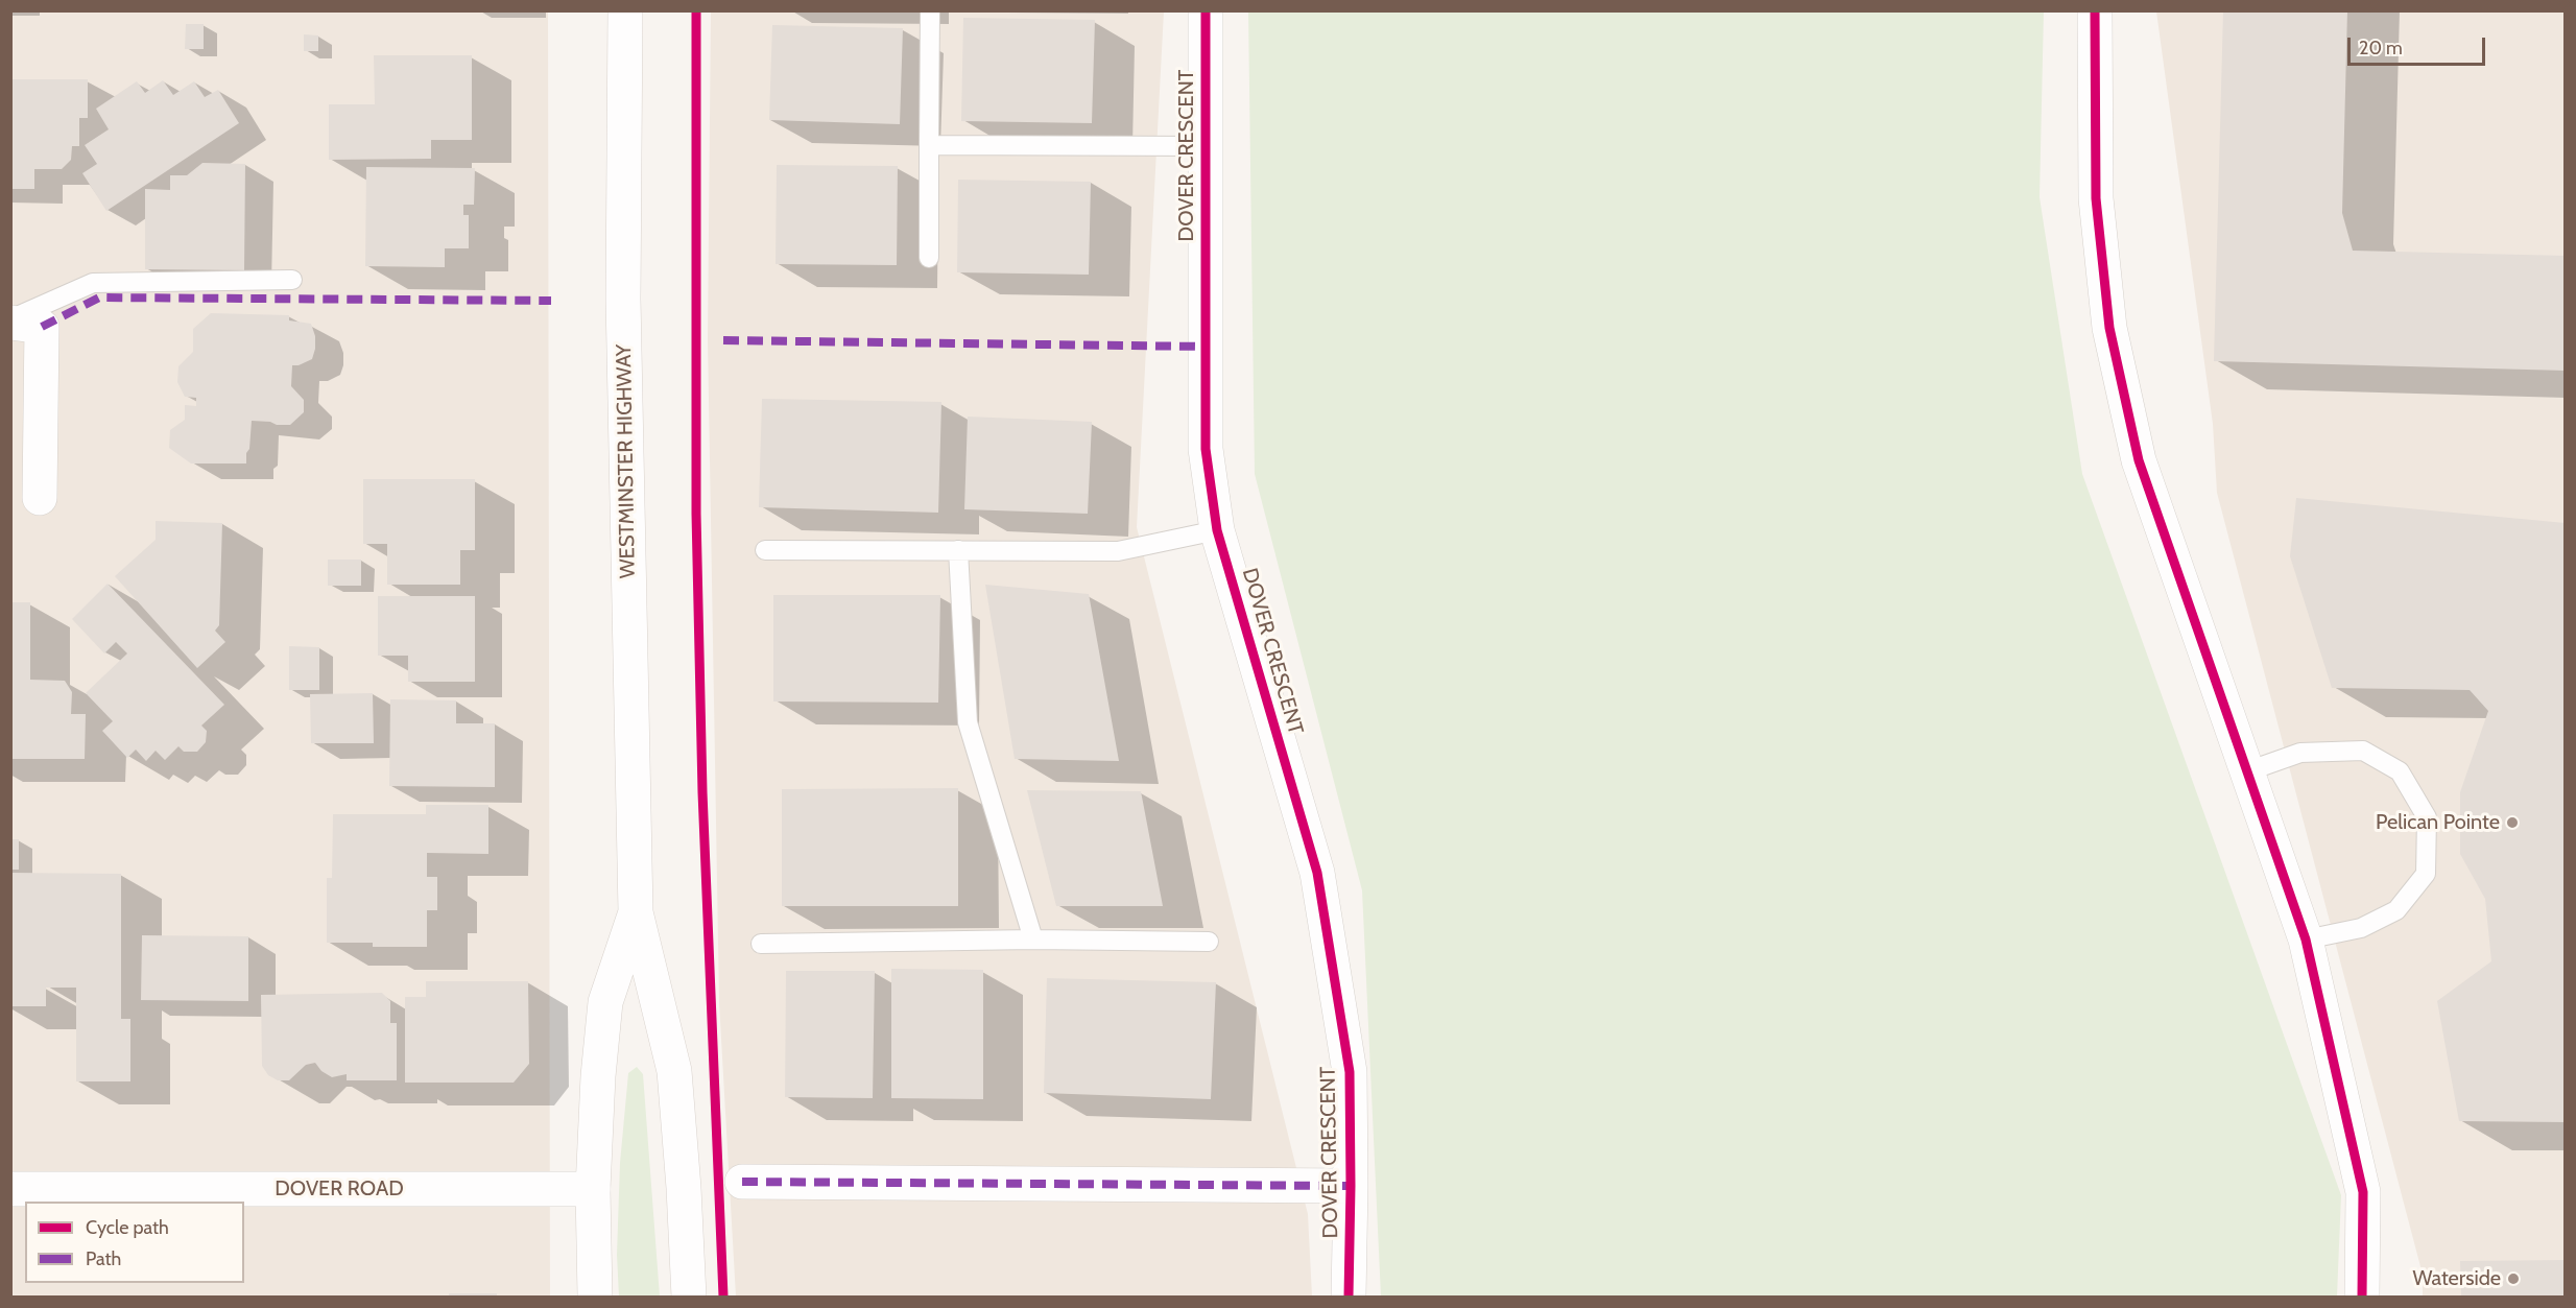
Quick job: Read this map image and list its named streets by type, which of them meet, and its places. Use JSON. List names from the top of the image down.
{
  "streets": {
    "street": ["DOVER CRESCENT", "WESTMINSTER HIGHWAY", "DOVER ROAD"]
  },
  "crossings": [
    ["WESTMINSTER HIGHWAY", "DOVER ROAD"]
  ],
  "places": ["Pelican Pointe", "Waterside"],
  "legend": ["Cycle path", "Path"],
  "scale_bar": "20 m"
}
